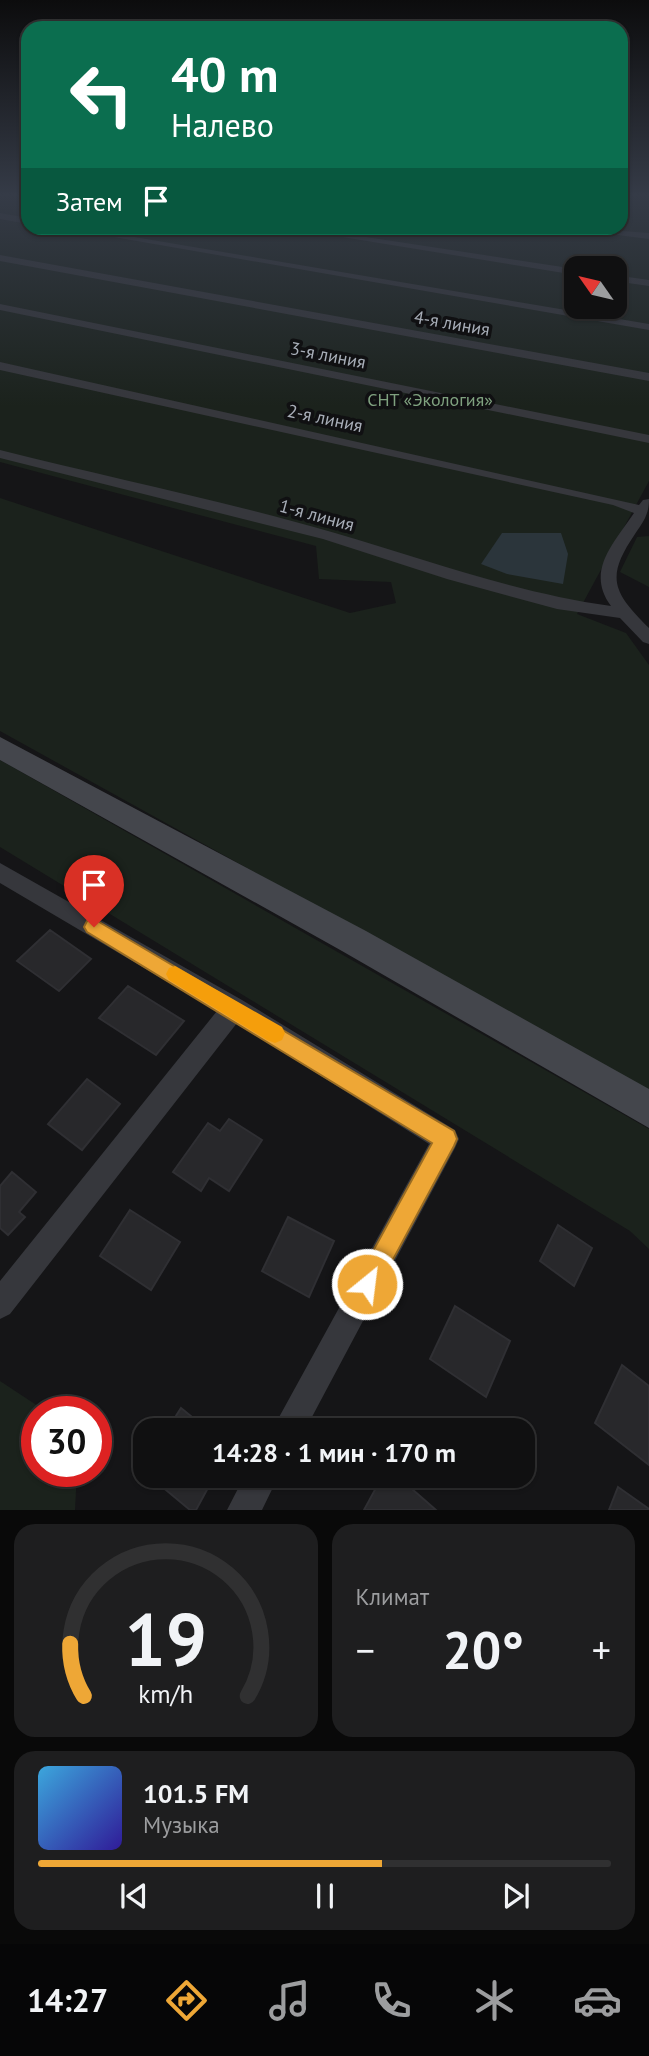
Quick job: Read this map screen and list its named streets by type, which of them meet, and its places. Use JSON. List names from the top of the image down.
{
  "streets": {
    "street": [
      "4-я линия",
      "3-я линия",
      "2-я линия",
      "1-я линия"
    ]
  },
  "parks": ["СНТ «Экология»"],
  "north": "top left",
  "page": {
    "turn": ["40 m", "Налево"],
    "then": "Затем",
    "limit": "30",
    "trip": "14:28 · 1 мин · 170 m",
    "tile": "Климат",
    "heat": ["−", "20°", "+"],
    "song": ["101.5 FM", "Музыка"],
    "tabs": "14:27",
    "gauge": ["19", "km/h"]
  }
}
